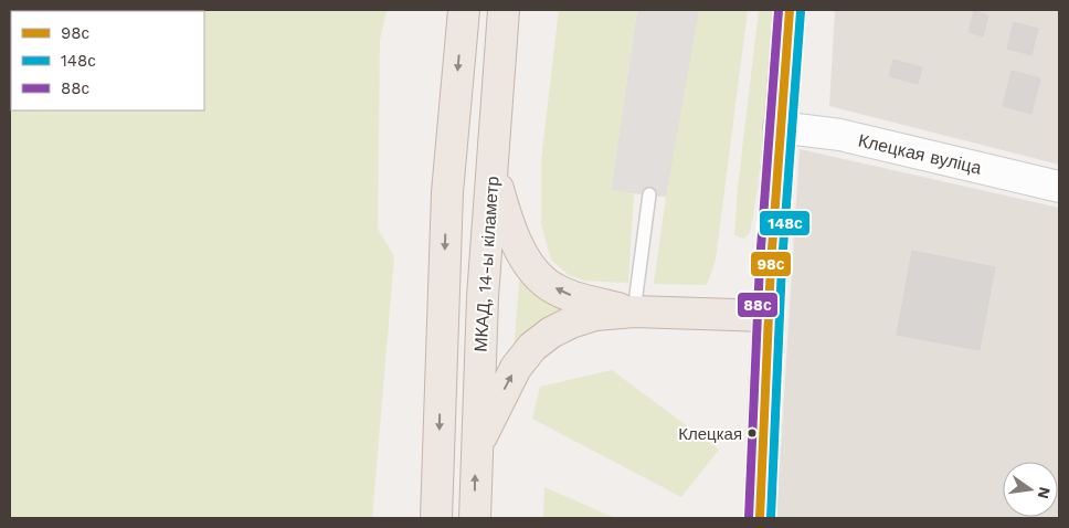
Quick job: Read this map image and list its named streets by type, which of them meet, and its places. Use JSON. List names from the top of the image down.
{
  "streets": {
    "highway": ["МКАД, 14-ы кіламетр"],
    "street": ["Клецкая вуліца"]
  },
  "places": ["Клецкая"],
  "lines": ["transit line 98с", "transit line 88с", "transit line 148с"],
  "legend": ["98с", "148с", "88с"],
  "north": "right"
}
